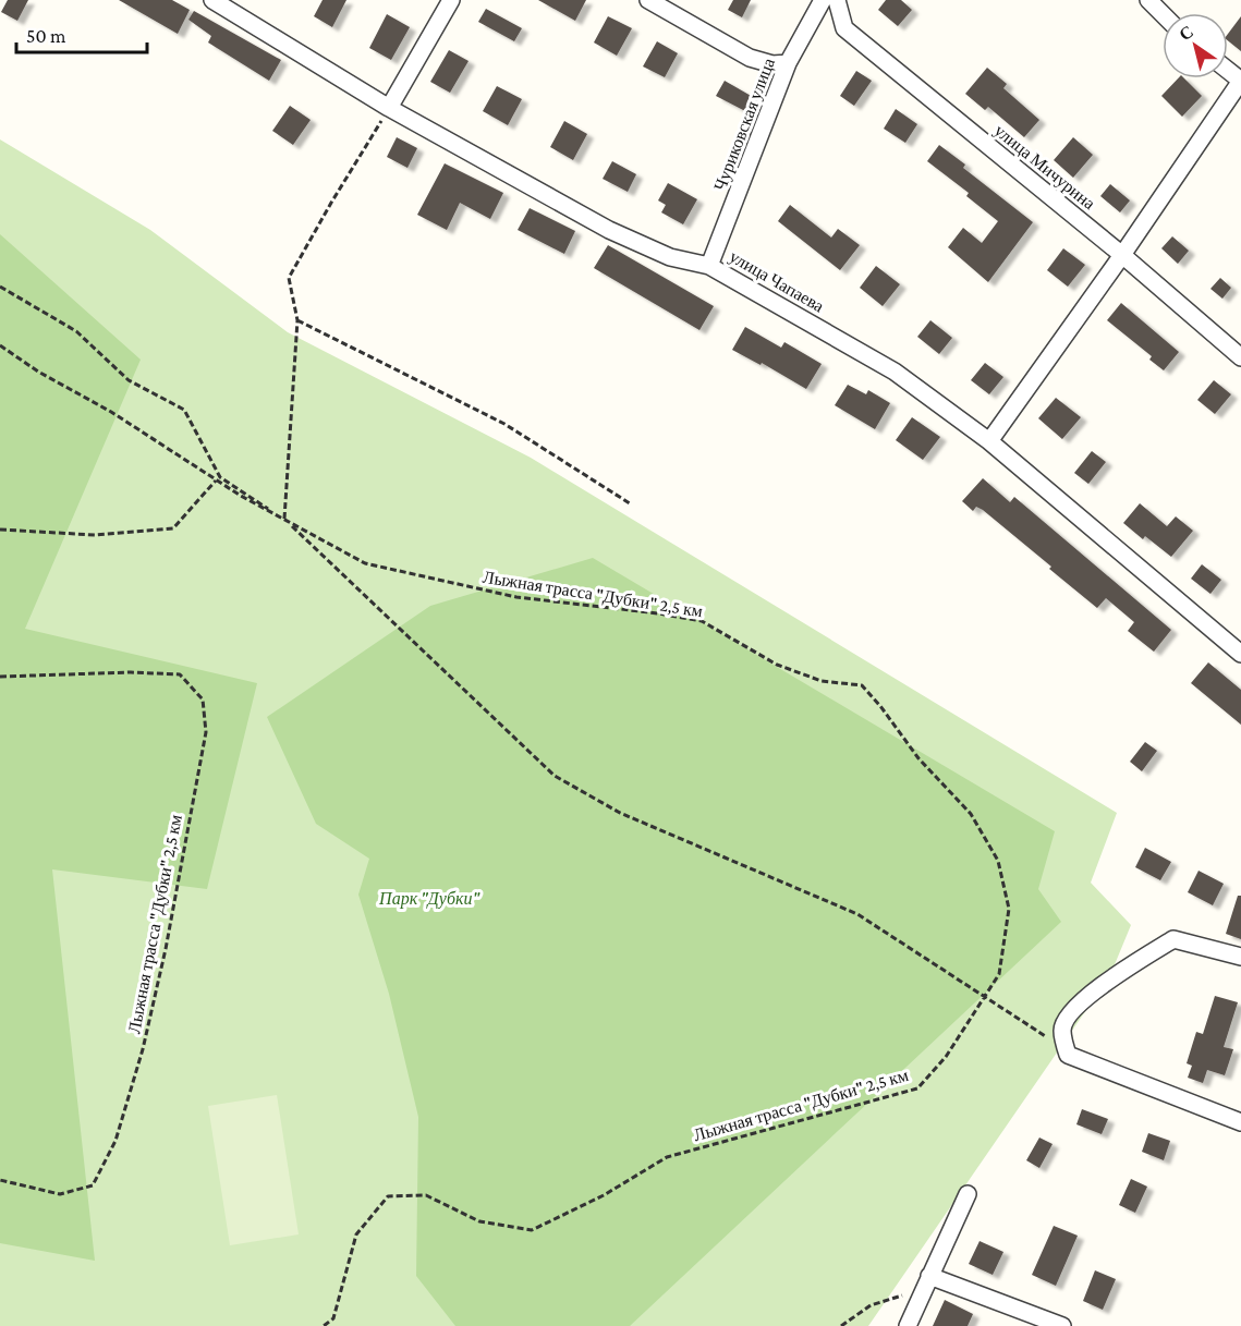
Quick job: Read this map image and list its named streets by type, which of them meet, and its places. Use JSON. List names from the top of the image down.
{
  "streets": {
    "street": ["Чуриковская улица", "улица Мичурина", "улица Чапаева"],
    "path": ["Лыжная трасса \"Дубки\" 2,5 км"]
  },
  "crossings": [
    ["Чуриковская улица", "улица Чапаева"]
  ],
  "parks": ["Парк \"Дубки\""],
  "scale_bar": "50 m",
  "north": "top left"
}
